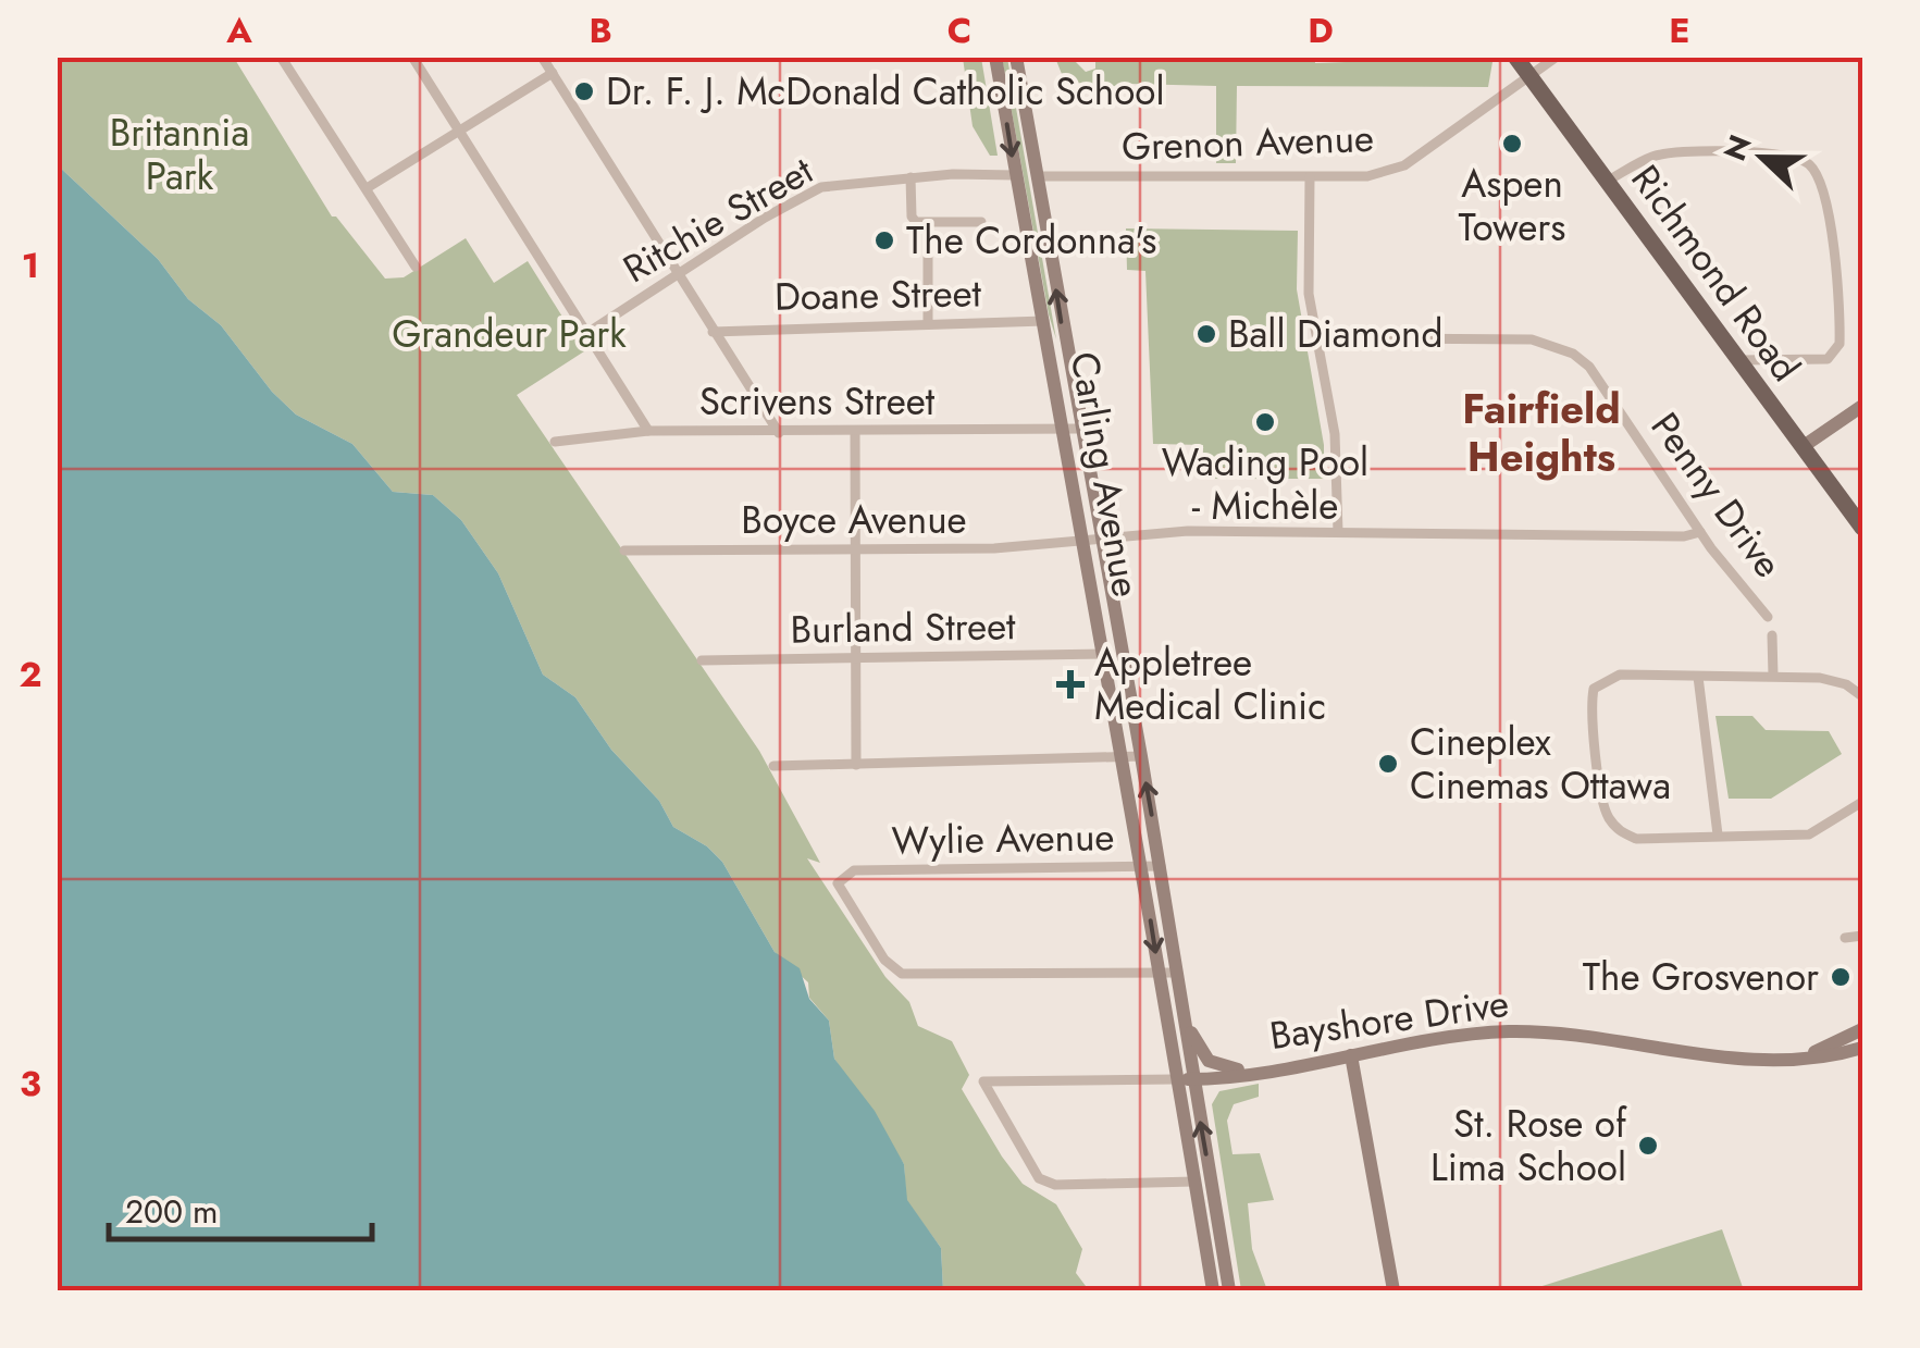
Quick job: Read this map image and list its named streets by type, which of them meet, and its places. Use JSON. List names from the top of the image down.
{
  "streets": {
    "main road": ["Richmond Road", "Carling Avenue", "Bayshore Drive"],
    "street": [
      "Grenon Avenue",
      "Ritchie Street",
      "Doane Street",
      "Scrivens Street",
      "Penny Drive",
      "Boyce Avenue",
      "Burland Street",
      "Wylie Avenue"
    ]
  },
  "crossings": [
    ["Grenon Avenue", "Richmond Road"],
    ["Grenon Avenue", "Carling Avenue"],
    ["Ritchie Street", "Carling Avenue"],
    ["Doane Street", "Carling Avenue"],
    ["Scrivens Street", "Carling Avenue"],
    ["Carling Avenue", "Boyce Avenue"],
    ["Carling Avenue", "Burland Street"],
    ["Carling Avenue", "Wylie Avenue"],
    ["Carling Avenue", "Bayshore Drive"],
    ["Penny Drive", "Boyce Avenue"]
  ],
  "districts": ["Fairfield Heights"],
  "parks": ["Britannia Park", "Grandeur Park"],
  "places": {
    "other": [
      "Dr. F. J. McDonald Catholic School",
      "Aspen Towers",
      "The Cordonna's",
      "Ball Diamond",
      "Wading Pool - Michèle",
      "Cineplex Cinemas Ottawa",
      "The Grosvenor",
      "St. Rose of Lima School"
    ],
    "health": ["Appletree Medical Clinic"]
  },
  "scale_bar": "200 m",
  "north": "left",
  "grid": {
    "columns": [
      "A",
      "B",
      "C",
      "D",
      "E"
    ],
    "rows": ["1", "2", "3"]
  }
}
